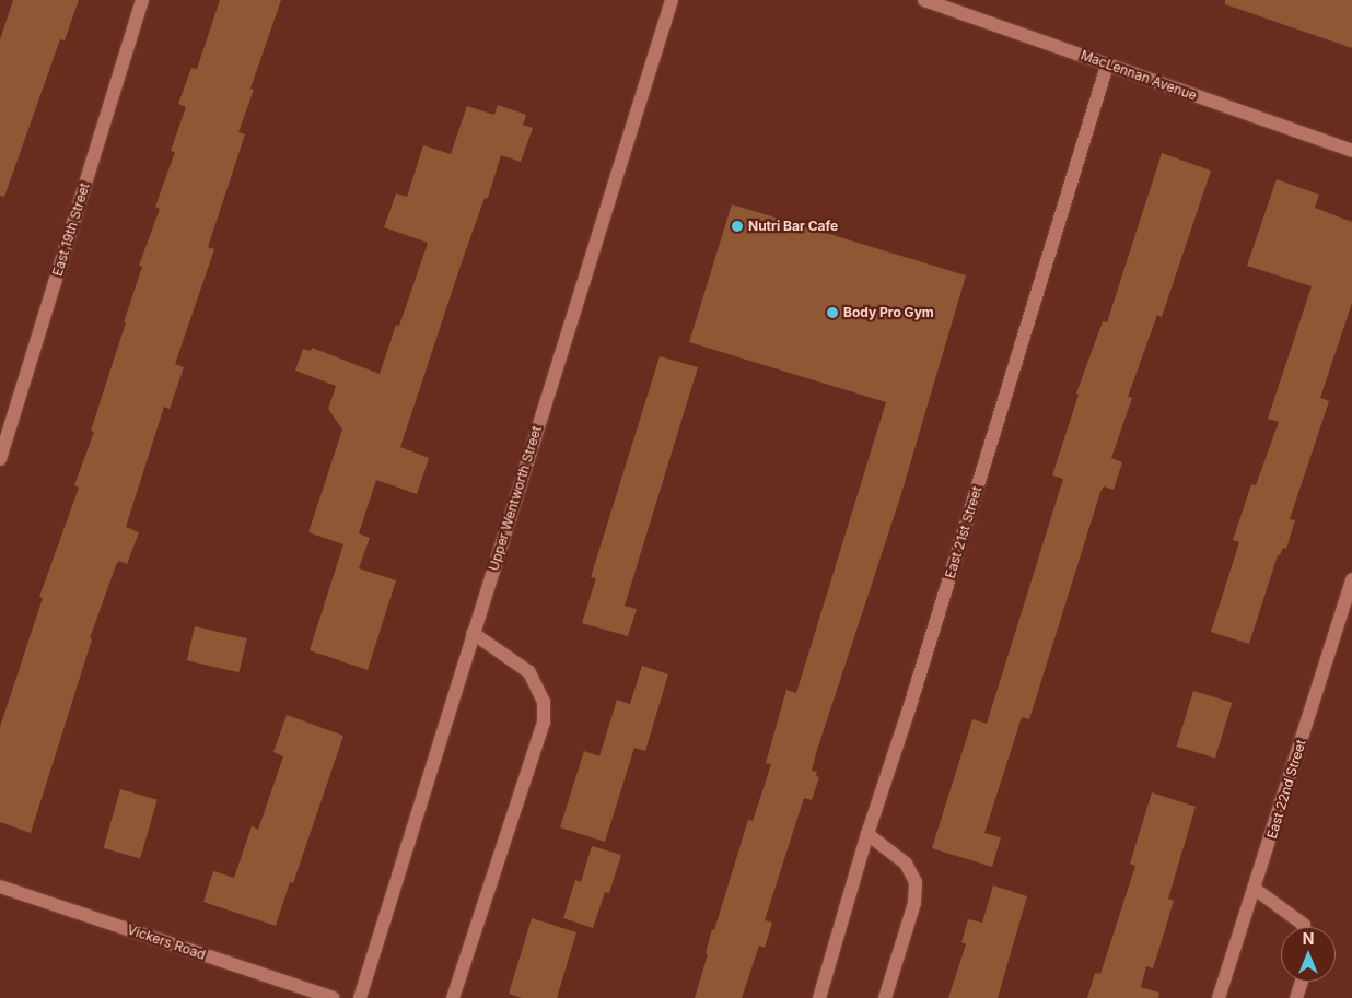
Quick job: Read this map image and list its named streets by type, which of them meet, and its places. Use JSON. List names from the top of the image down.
{
  "streets": {
    "street": [
      "MacLennan Avenue",
      "East 19th Street",
      "Upper Wentworth Street",
      "East 21st Street",
      "East 22nd Street",
      "Vickers Road"
    ]
  },
  "crossings": [
    ["MacLennan Avenue", "East 21st Street"]
  ],
  "places": ["Nutri Bar Cafe", "Body Pro Gym"],
  "north": "top"
}
